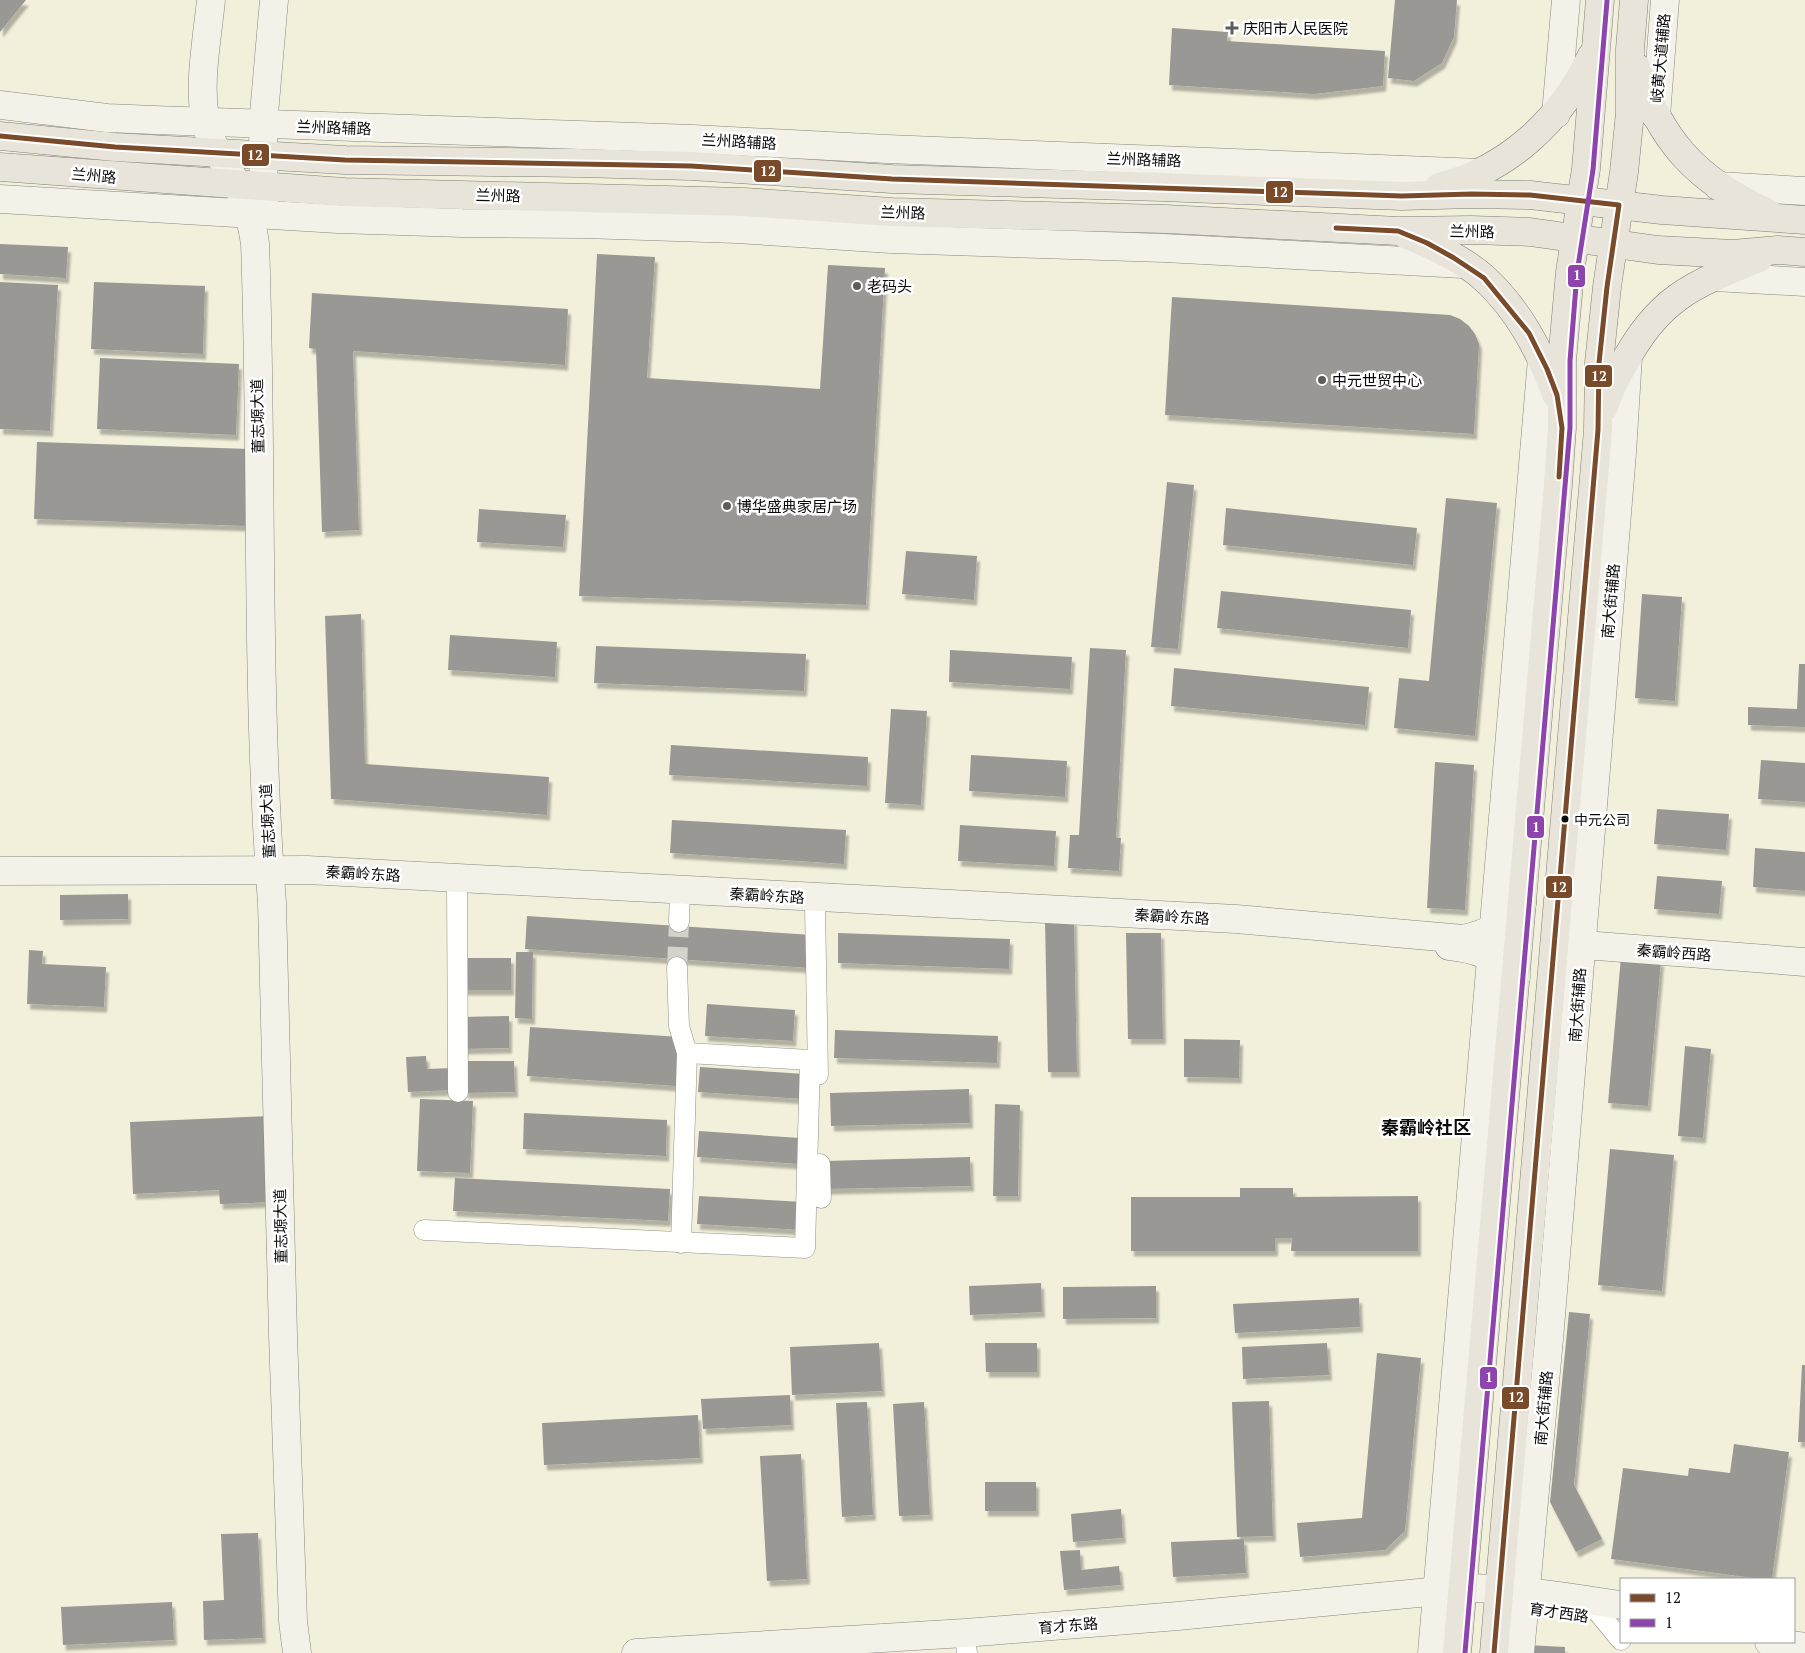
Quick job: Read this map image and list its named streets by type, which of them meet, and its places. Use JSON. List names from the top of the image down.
{
  "streets": {
    "main road": ["兰州路"],
    "street": [
      "岐黄大道辅路",
      "兰州路辅路",
      "董志塬大道",
      "南大街辅路",
      "秦霸岭东路",
      "秦霸岭西路",
      "育才西路",
      "育才东路"
    ]
  },
  "crossings": [
    ["兰州路辅路", "董志塬大道"],
    ["兰州路", "董志塬大道"],
    ["董志塬大道", "秦霸岭东路"],
    ["南大街辅路", "秦霸岭西路"],
    ["南大街辅路", "育才西路"],
    ["育才西路", "育才东路"]
  ],
  "districts": ["秦霸岭社区"],
  "places": {
    "health": ["庆阳市人民医院"],
    "other": [
      "老码头",
      "中元世贸中心",
      "博华盛典家居广场",
      "中元公司"
    ]
  },
  "lines": ["transit line 1", "transit line 12"],
  "legend": ["12", "1"]
}
